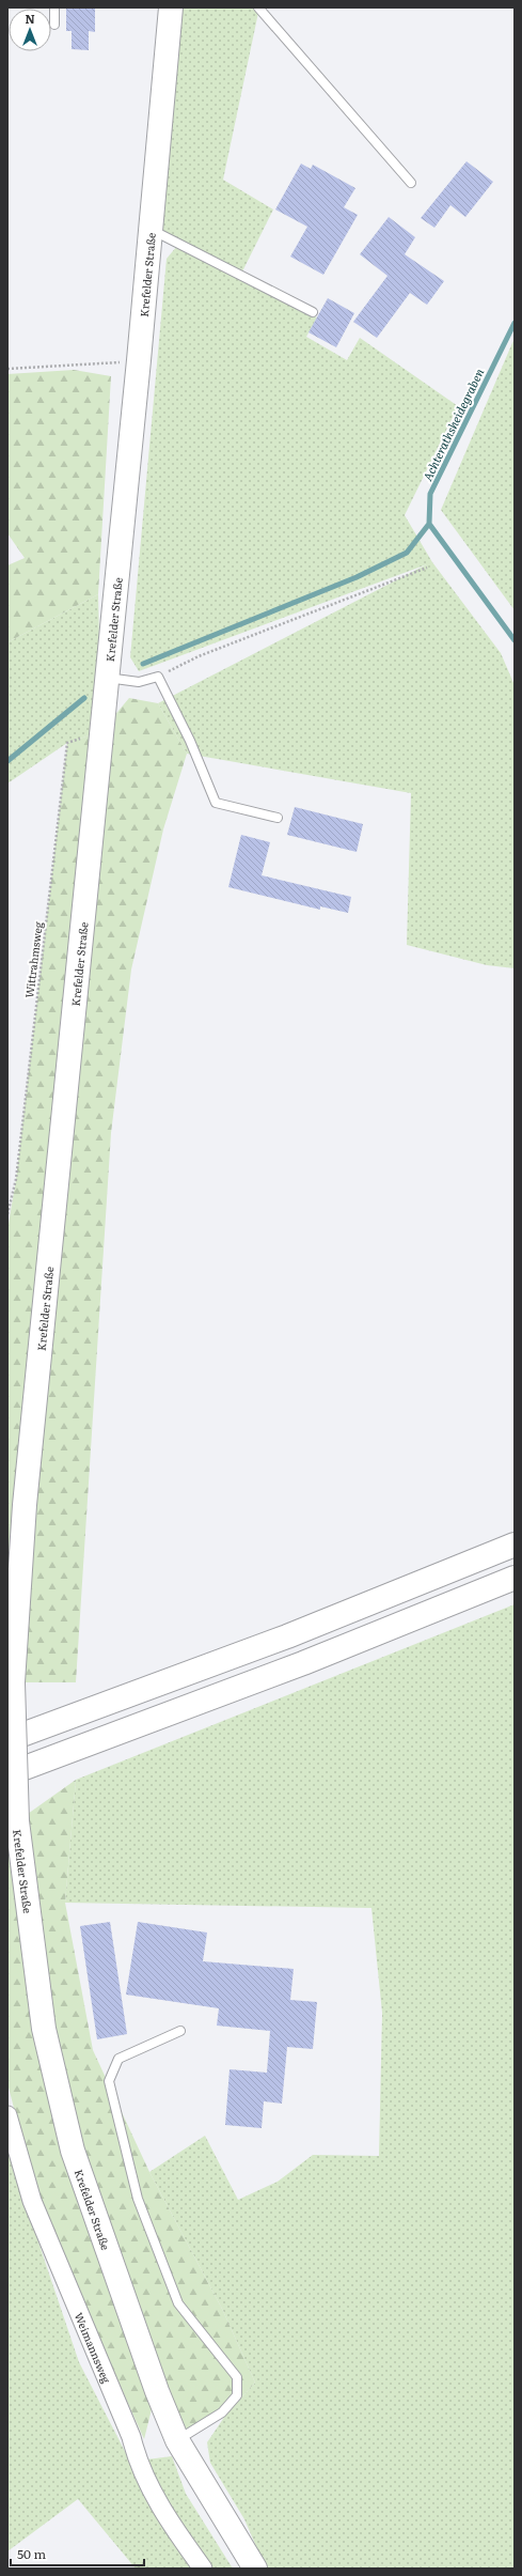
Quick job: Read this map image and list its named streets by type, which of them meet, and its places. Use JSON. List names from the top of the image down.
{
  "streets": {
    "main road": ["Krefelder Straße"],
    "street": ["Weimannsweg"],
    "path": ["Wittrahmsweg"]
  },
  "crossings": [
    ["Krefelder Straße", "Wittrahmsweg"]
  ],
  "water": ["Achterathsheidegraben"],
  "scale_bar": "50 m",
  "north": "top"
}
